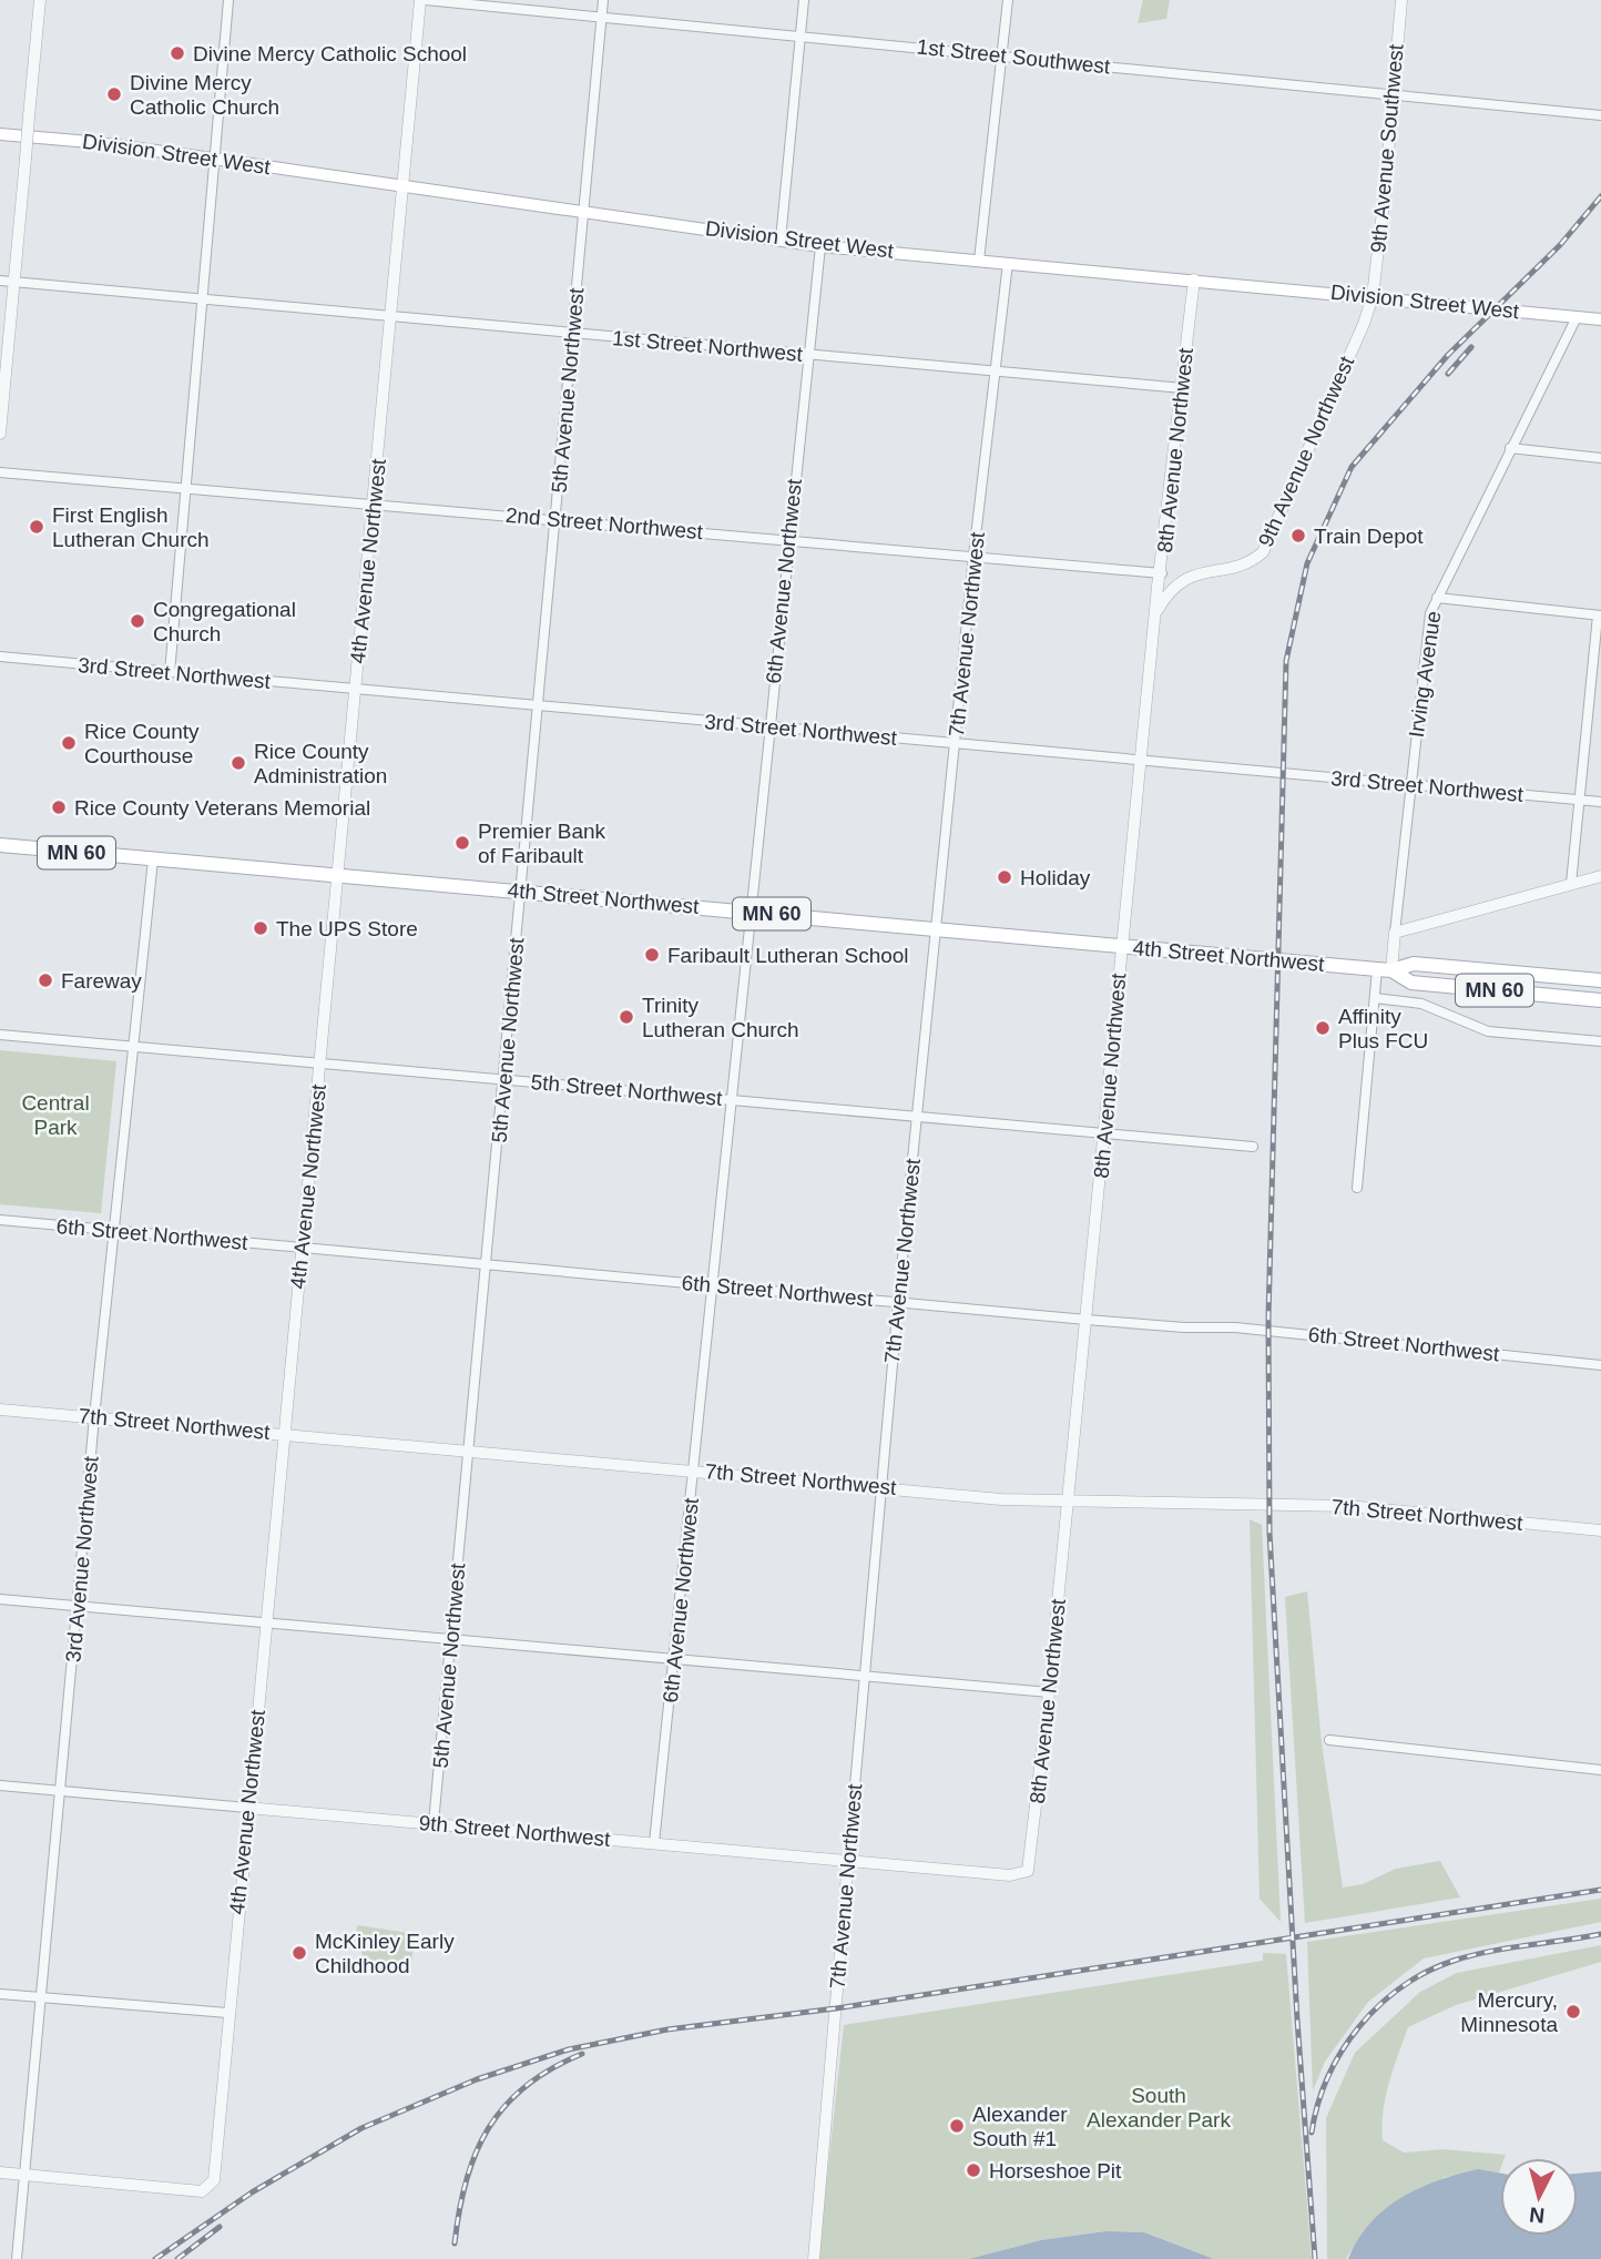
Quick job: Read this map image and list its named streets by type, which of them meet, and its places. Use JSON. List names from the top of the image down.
{
  "streets": {
    "main road": ["Division Street West", "MN 60", "4th Street Northwest"],
    "street": [
      "1st Street Southwest",
      "9th Avenue Southwest",
      "1st Street Northwest",
      "5th Avenue Northwest",
      "8th Avenue Northwest",
      "9th Avenue Northwest",
      "2nd Street Northwest",
      "4th Avenue Northwest",
      "6th Avenue Northwest",
      "7th Avenue Northwest",
      "3rd Street Northwest",
      "Irving Avenue",
      "5th Street Northwest",
      "6th Street Northwest",
      "7th Street Northwest",
      "3rd Avenue Northwest",
      "9th Street Northwest"
    ]
  },
  "crossings": [
    ["1st Street Southwest", "9th Avenue Southwest"],
    ["1st Street Southwest", "5th Avenue Northwest"],
    ["1st Street Southwest", "4th Avenue Northwest"],
    ["9th Avenue Southwest", "Division Street West"],
    ["9th Avenue Southwest", "9th Avenue Northwest"],
    ["Division Street West", "5th Avenue Northwest"],
    ["Division Street West", "8th Avenue Northwest"],
    ["Division Street West", "9th Avenue Northwest"],
    ["Division Street West", "4th Avenue Northwest"],
    ["Division Street West", "6th Avenue Northwest"],
    ["Division Street West", "7th Avenue Northwest"],
    ["Division Street West", "Irving Avenue"],
    ["1st Street Northwest", "5th Avenue Northwest"],
    ["1st Street Northwest", "8th Avenue Northwest"],
    ["1st Street Northwest", "4th Avenue Northwest"],
    ["1st Street Northwest", "6th Avenue Northwest"],
    ["1st Street Northwest", "7th Avenue Northwest"],
    ["5th Avenue Northwest", "2nd Street Northwest"],
    ["5th Avenue Northwest", "3rd Street Northwest"],
    ["5th Avenue Northwest", "4th Street Northwest"],
    ["5th Avenue Northwest", "5th Street Northwest"],
    ["5th Avenue Northwest", "6th Street Northwest"],
    ["5th Avenue Northwest", "7th Street Northwest"],
    ["5th Avenue Northwest", "9th Street Northwest"],
    ["8th Avenue Northwest", "2nd Street Northwest"],
    ["8th Avenue Northwest", "3rd Street Northwest"],
    ["8th Avenue Northwest", "4th Street Northwest"],
    ["8th Avenue Northwest", "5th Street Northwest"],
    ["8th Avenue Northwest", "6th Street Northwest"],
    ["8th Avenue Northwest", "7th Street Northwest"],
    ["8th Avenue Northwest", "9th Street Northwest"],
    ["9th Avenue Northwest", "2nd Street Northwest"],
    ["2nd Street Northwest", "4th Avenue Northwest"],
    ["2nd Street Northwest", "6th Avenue Northwest"],
    ["2nd Street Northwest", "7th Avenue Northwest"],
    ["4th Avenue Northwest", "3rd Street Northwest"],
    ["4th Avenue Northwest", "4th Street Northwest"],
    ["4th Avenue Northwest", "5th Street Northwest"],
    ["4th Avenue Northwest", "6th Street Northwest"],
    ["4th Avenue Northwest", "7th Street Northwest"],
    ["4th Avenue Northwest", "3rd Avenue Northwest"],
    ["4th Avenue Northwest", "9th Street Northwest"],
    ["6th Avenue Northwest", "3rd Street Northwest"],
    ["6th Avenue Northwest", "4th Street Northwest"],
    ["6th Avenue Northwest", "5th Street Northwest"],
    ["6th Avenue Northwest", "6th Street Northwest"],
    ["6th Avenue Northwest", "7th Street Northwest"],
    ["6th Avenue Northwest", "9th Street Northwest"],
    ["7th Avenue Northwest", "3rd Street Northwest"],
    ["7th Avenue Northwest", "4th Street Northwest"],
    ["7th Avenue Northwest", "5th Street Northwest"],
    ["7th Avenue Northwest", "6th Street Northwest"],
    ["7th Avenue Northwest", "7th Street Northwest"],
    ["7th Avenue Northwest", "9th Street Northwest"],
    ["3rd Street Northwest", "Irving Avenue"],
    ["Irving Avenue", "MN 60"],
    ["Irving Avenue", "4th Street Northwest"],
    ["MN 60", "4th Street Northwest"],
    ["4th Street Northwest", "3rd Avenue Northwest"],
    ["5th Street Northwest", "3rd Avenue Northwest"],
    ["6th Street Northwest", "3rd Avenue Northwest"],
    ["7th Street Northwest", "3rd Avenue Northwest"],
    ["3rd Avenue Northwest", "9th Street Northwest"]
  ],
  "parks": ["Central Park", "South Alexander Park"],
  "places": [
    "Divine Mercy Catholic School",
    "Divine Mercy Catholic Church",
    "First English Lutheran Church",
    "Train Depot",
    "Congregational Church",
    "Rice County Courthouse",
    "Rice County Administration",
    "Rice County Veterans Memorial",
    "Premier Bank of Faribault",
    "Holiday",
    "The UPS Store",
    "Faribault Lutheran School",
    "Fareway",
    "Trinity Lutheran Church",
    "Affinity Plus FCU",
    "McKinley Early Childhood",
    "Mercury, Minnesota",
    "Alexander South #1",
    "Horseshoe Pit"
  ],
  "north": "bottom"
}
